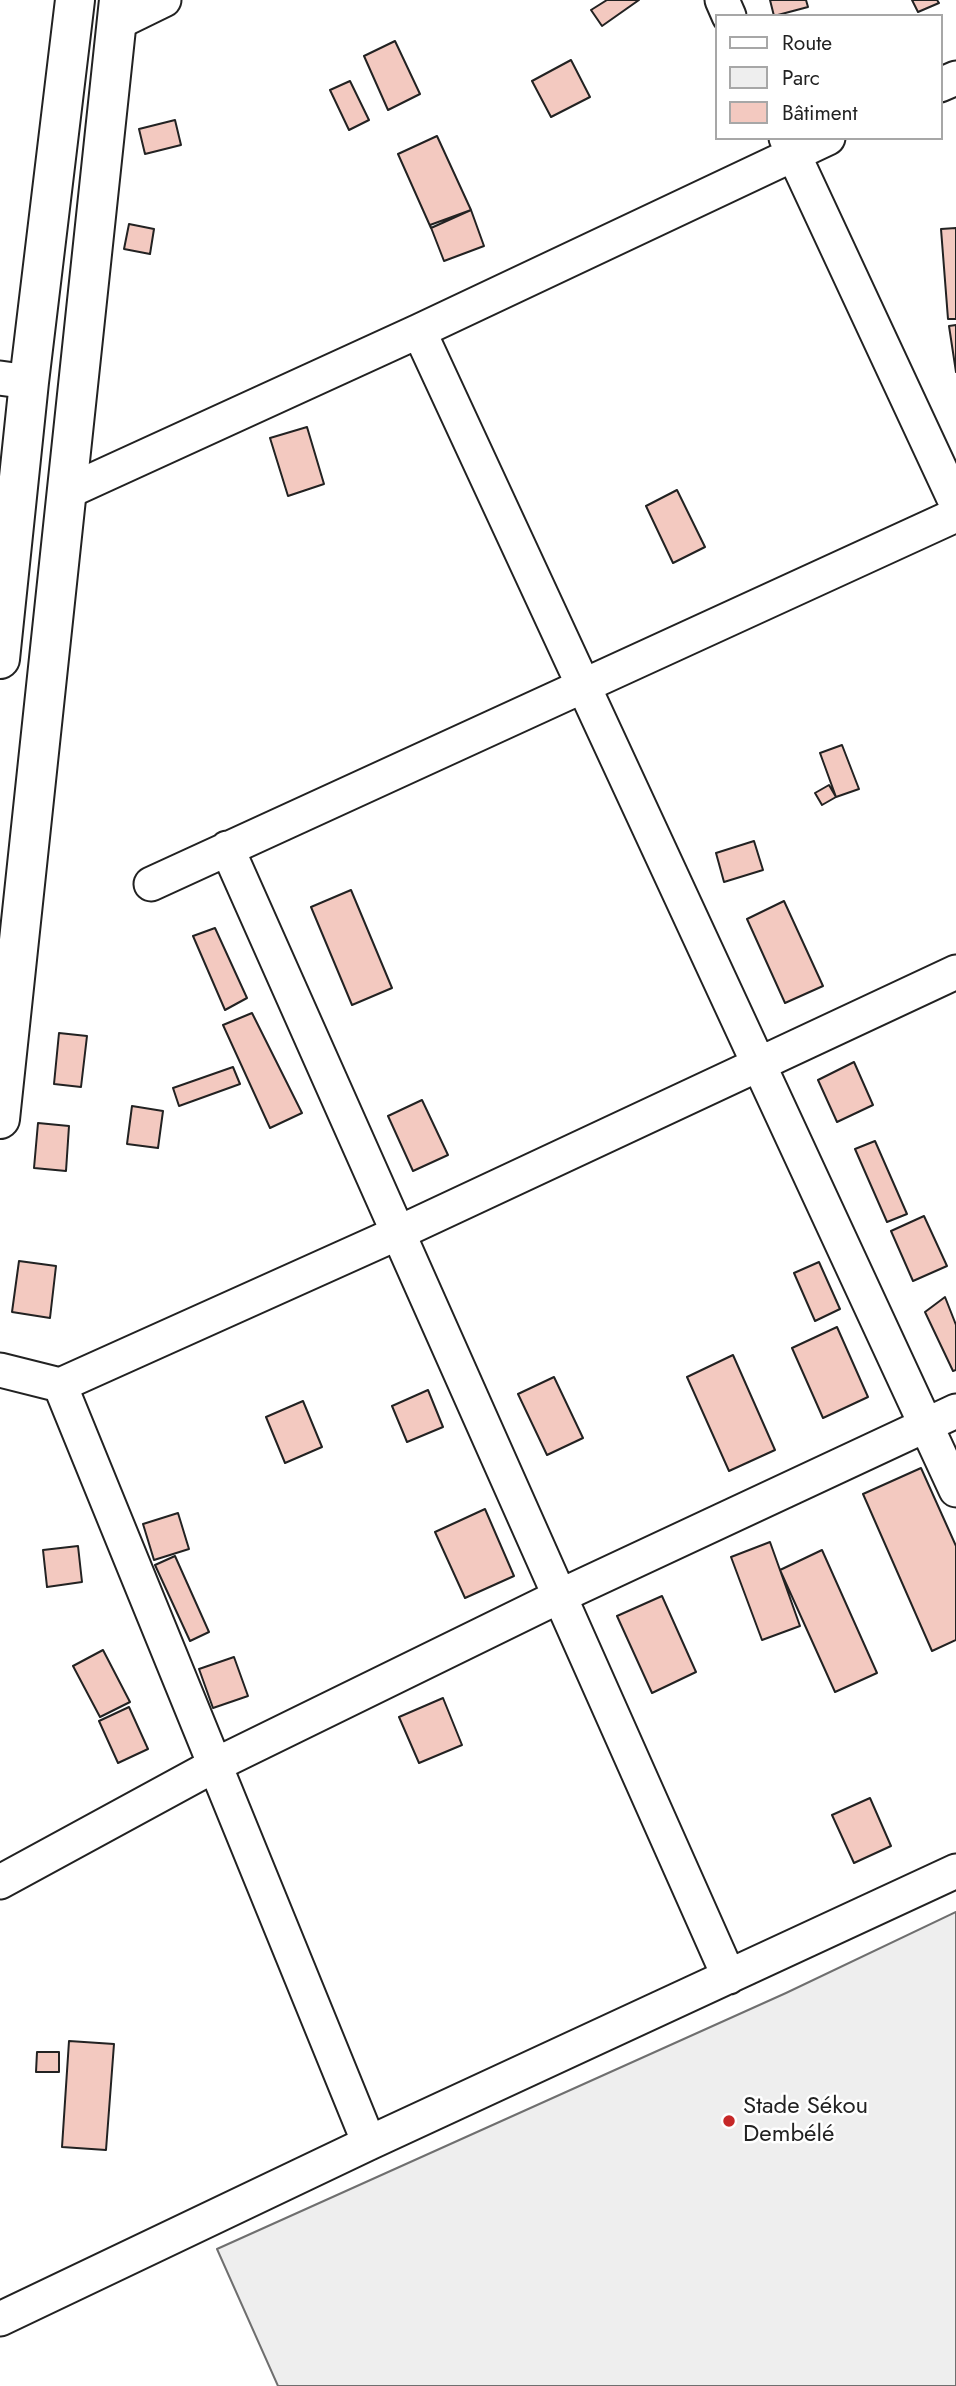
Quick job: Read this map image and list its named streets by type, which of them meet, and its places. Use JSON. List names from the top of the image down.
{
  "places": ["Stade Sékou Dembélé"],
  "legend": ["Route", "Parc", "Bâtiment"]
}
